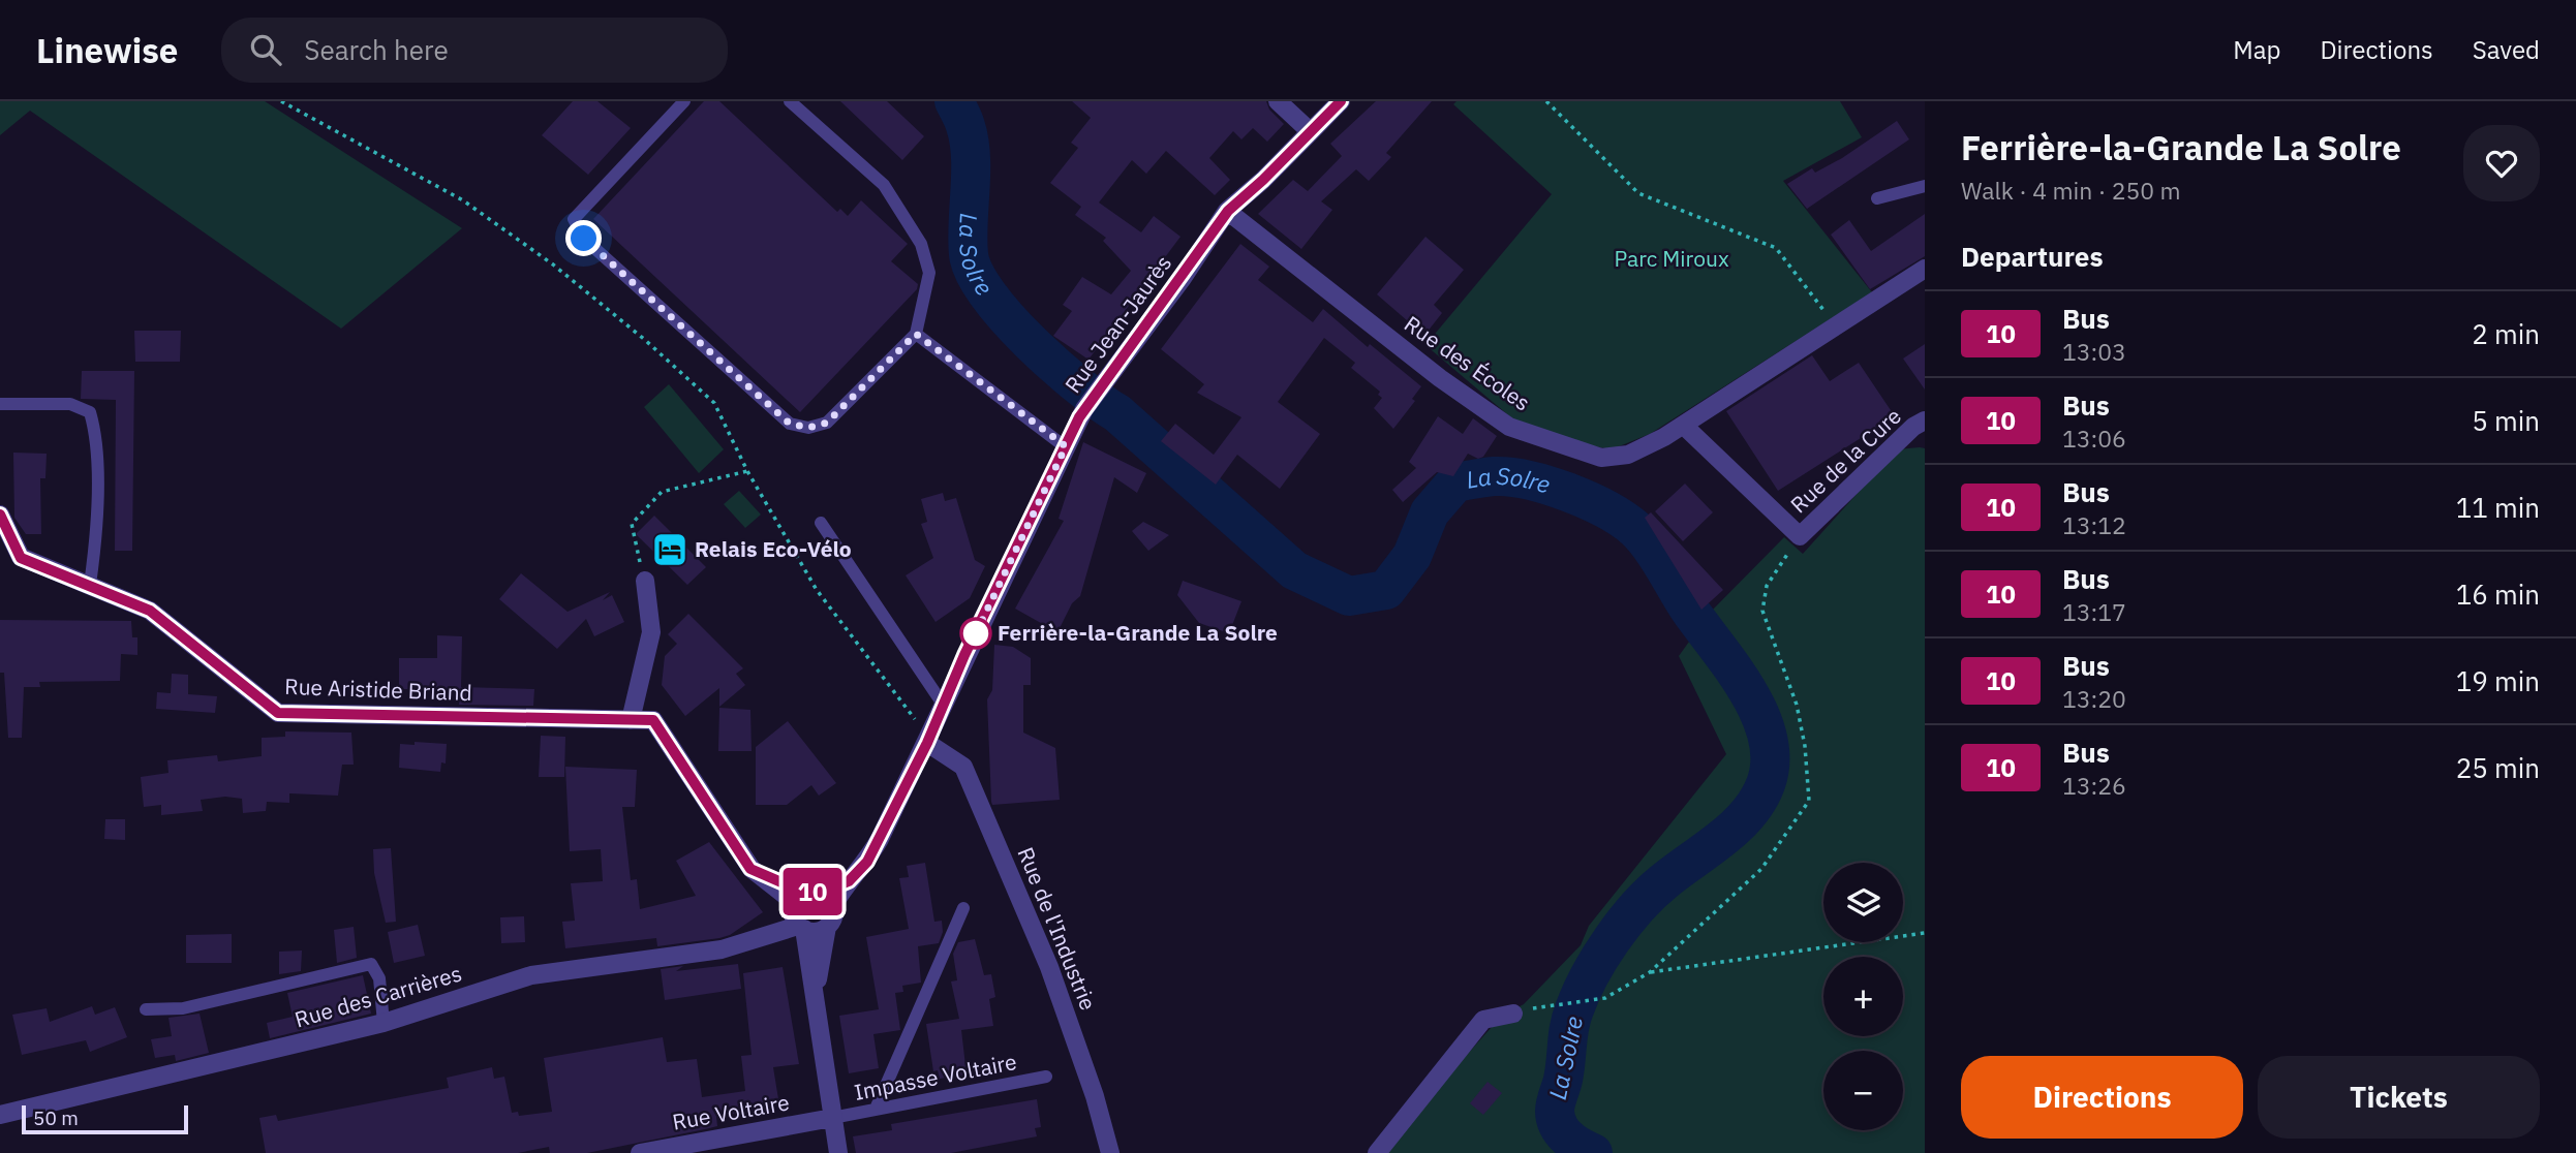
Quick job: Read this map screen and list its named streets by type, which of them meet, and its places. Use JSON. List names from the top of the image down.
{
  "streets": {
    "street": [
      "Rue Jean-Jaurès",
      "Rue des Écoles",
      "Rue de la Cure",
      "Rue Aristide Briand",
      "Rue de l'Industrie",
      "Rue des Carrières",
      "Rue Voltaire"
    ],
    "lane": ["Impasse Voltaire"]
  },
  "crossings": [
    ["Rue Jean-Jaurès", "Rue des Écoles"],
    ["Rue Jean-Jaurès", "Rue Aristide Briand"],
    ["Rue Jean-Jaurès", "Rue de l'Industrie"],
    ["Rue Jean-Jaurès", "Rue des Carrières"],
    ["Rue Aristide Briand", "Rue des Carrières"],
    ["Impasse Voltaire", "Rue Voltaire"]
  ],
  "water": ["La Solre"],
  "parks": ["Parc Miroux"],
  "places": {
    "hotel": ["Relais Eco-Vélo"],
    "other": ["Ferrière-la-Grande La Solre"]
  },
  "lines": ["bus line 10"],
  "scale_bar": "50 m",
  "page": {
    "header": "Linewise",
    "search": "Search here",
    "nav": ["Map", "Directions", "Saved"],
    "on_map": "10",
    "heading": [
      ["Ferrière-la-Grande La Solre", "Walk · 4 min · 250 m"],
      "Departures"
    ],
    "list": [
      {
        "mark": "10",
        "name": "Bus",
        "note": "13:03",
        "value": "2 min"
      },
      {
        "mark": "10",
        "name": "Bus",
        "note": "13:06",
        "value": "5 min"
      },
      {
        "mark": "10",
        "name": "Bus",
        "note": "13:12",
        "value": "11 min"
      },
      {
        "mark": "10",
        "name": "Bus",
        "note": "13:17",
        "value": "16 min"
      },
      {
        "mark": "10",
        "name": "Bus",
        "note": "13:20",
        "value": "19 min"
      },
      {
        "mark": "10",
        "name": "Bus",
        "note": "13:26",
        "value": "25 min"
      }
    ],
    "map_buttons": ["+", "−"],
    "buttons": ["Directions", "Tickets"],
    "scale": "50 m"
  }
}
